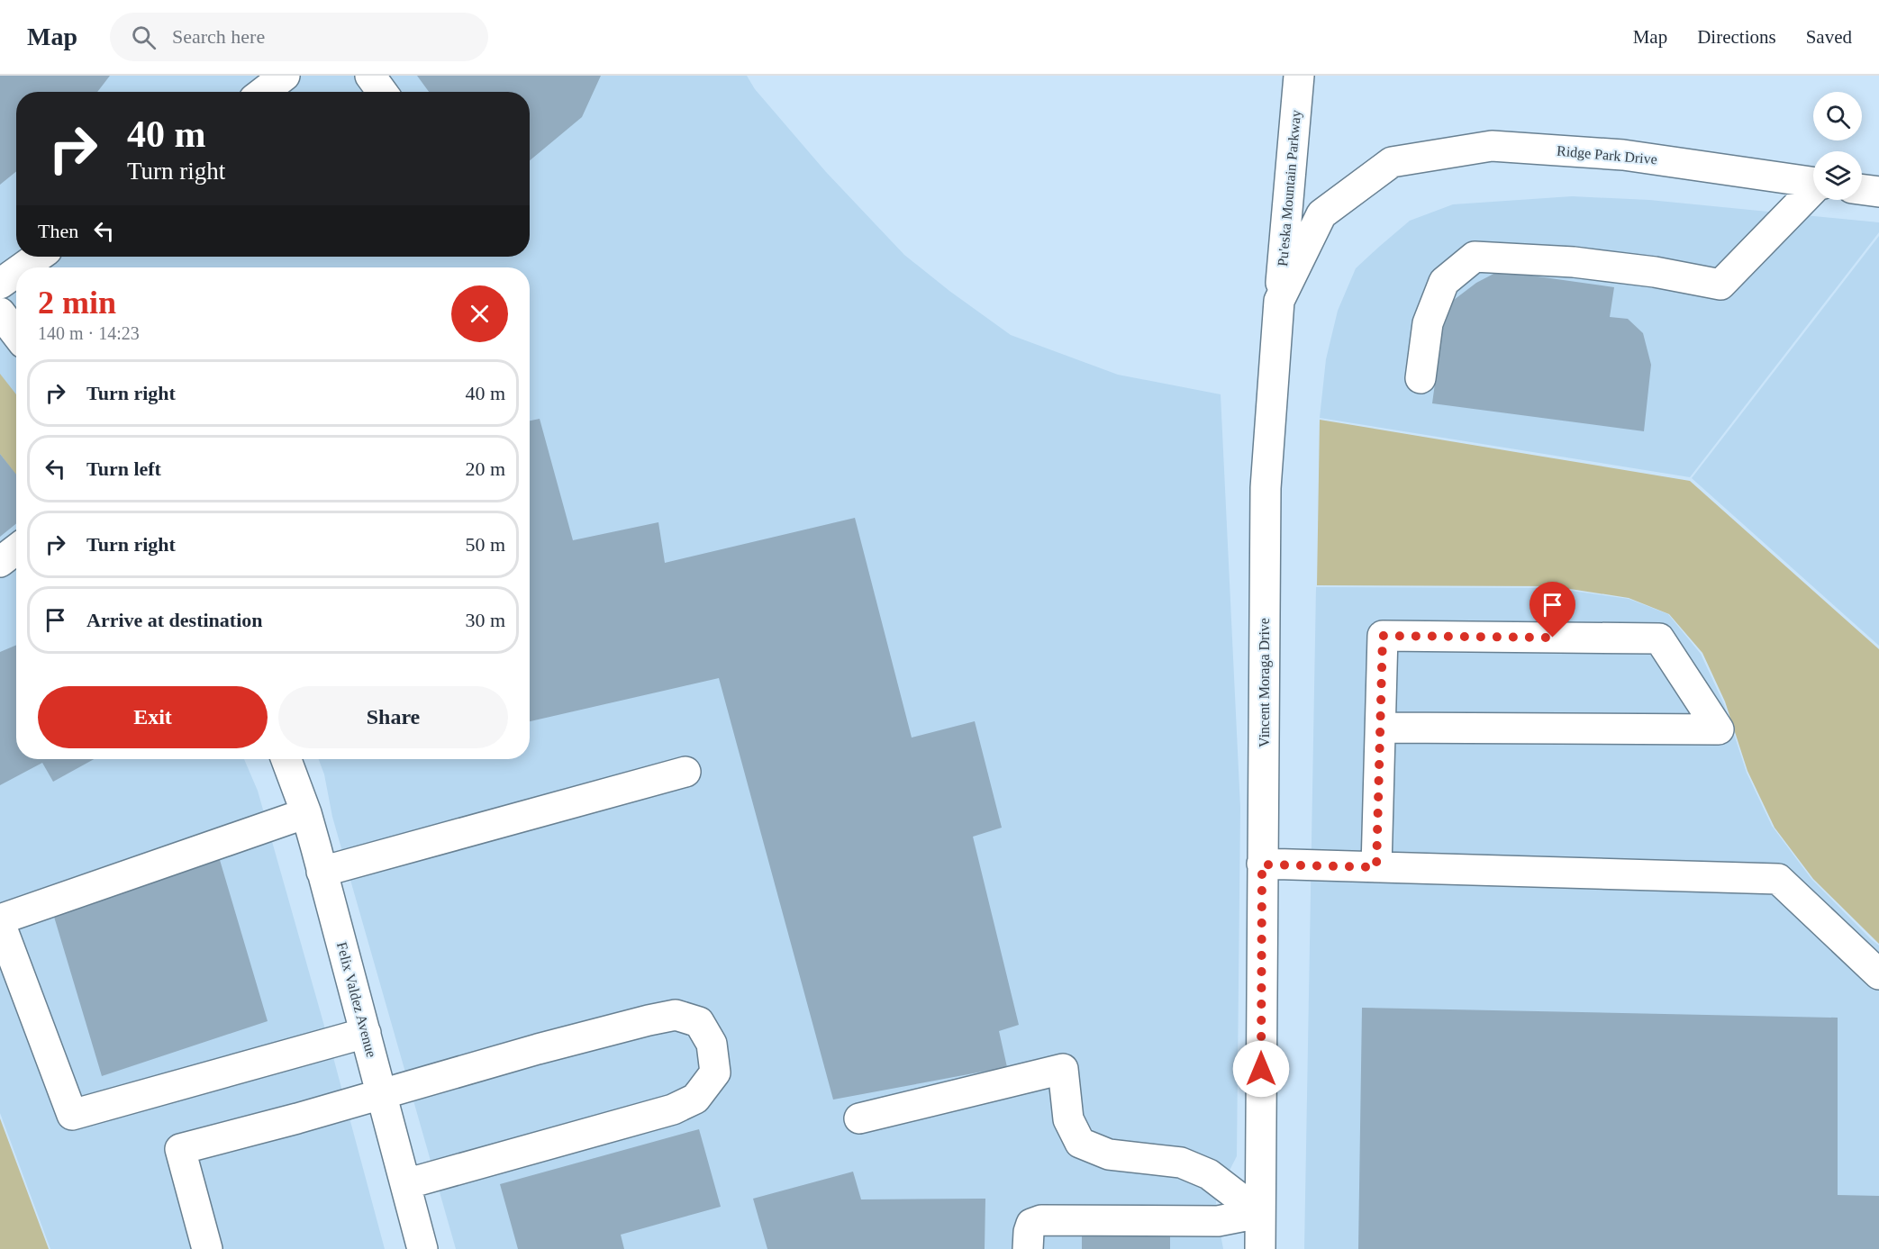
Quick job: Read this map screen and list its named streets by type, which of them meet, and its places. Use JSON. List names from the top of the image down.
{
  "streets": {
    "street": [
      "Ridge Park Drive",
      "Pu'eska Mountain Parkway",
      "Vincent Moraga Drive",
      "Felix Valdez Avenue"
    ]
  },
  "crossings": [
    ["Ridge Park Drive", "Vincent Moraga Drive"],
    ["Pu'eska Mountain Parkway", "Vincent Moraga Drive"]
  ],
  "page": {
    "header": "Map",
    "search": "Search here",
    "nav": ["Map", "Directions", "Saved"],
    "turn": ["40 m", "Turn right"],
    "then": "Then",
    "heading": ["2 min", "140 m · 14:23"],
    "list": [
      {
        "name": "Turn right",
        "value": "40 m"
      },
      {
        "name": "Turn left",
        "value": "20 m"
      },
      {
        "name": "Turn right",
        "value": "50 m"
      },
      {
        "name": "Arrive at destination",
        "value": "30 m"
      }
    ],
    "buttons": ["Exit", "Share"]
  }
}
